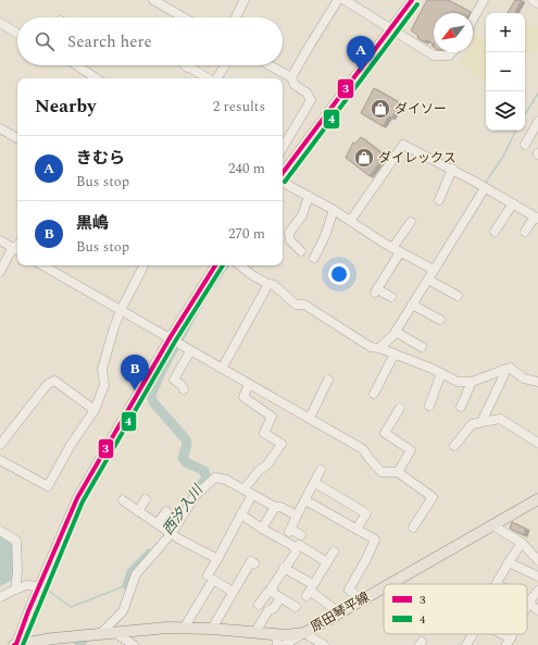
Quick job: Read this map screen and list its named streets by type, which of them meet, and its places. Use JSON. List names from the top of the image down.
{
  "streets": {
    "main road": ["原田琴平線"]
  },
  "water": ["西汐入川"],
  "places": {
    "shop": ["ダイソー", "ダイレックス"]
  },
  "lines": ["transit line 3", "transit line 4"],
  "legend": ["3", "4"],
  "north": "bottom left",
  "page": {
    "map_buttons": ["+", "−"],
    "search": "Search here",
    "pins": ["A", "B"],
    "heading": ["Nearby", "2 results"],
    "list": [
      {
        "mark": "A",
        "name": "きむら",
        "note": "Bus stop",
        "value": "240 m"
      },
      {
        "mark": "B",
        "name": "黒嶋",
        "note": "Bus stop",
        "value": "270 m"
      }
    ]
  }
}
